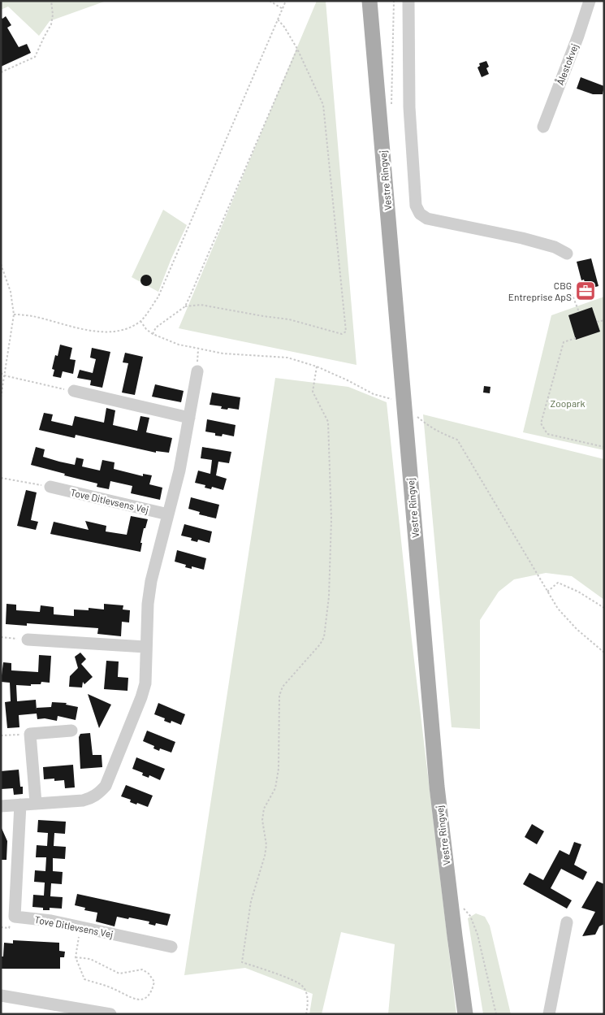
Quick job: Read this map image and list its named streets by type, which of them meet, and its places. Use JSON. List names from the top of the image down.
{
  "streets": {
    "main road": ["Vestre Ringvej"],
    "street": ["Ålestokvej", "Tove Ditlevsens Vej"]
  },
  "parks": ["Zoopark"],
  "places": {
    "office": ["CBG Entreprise ApS"]
  }
}
